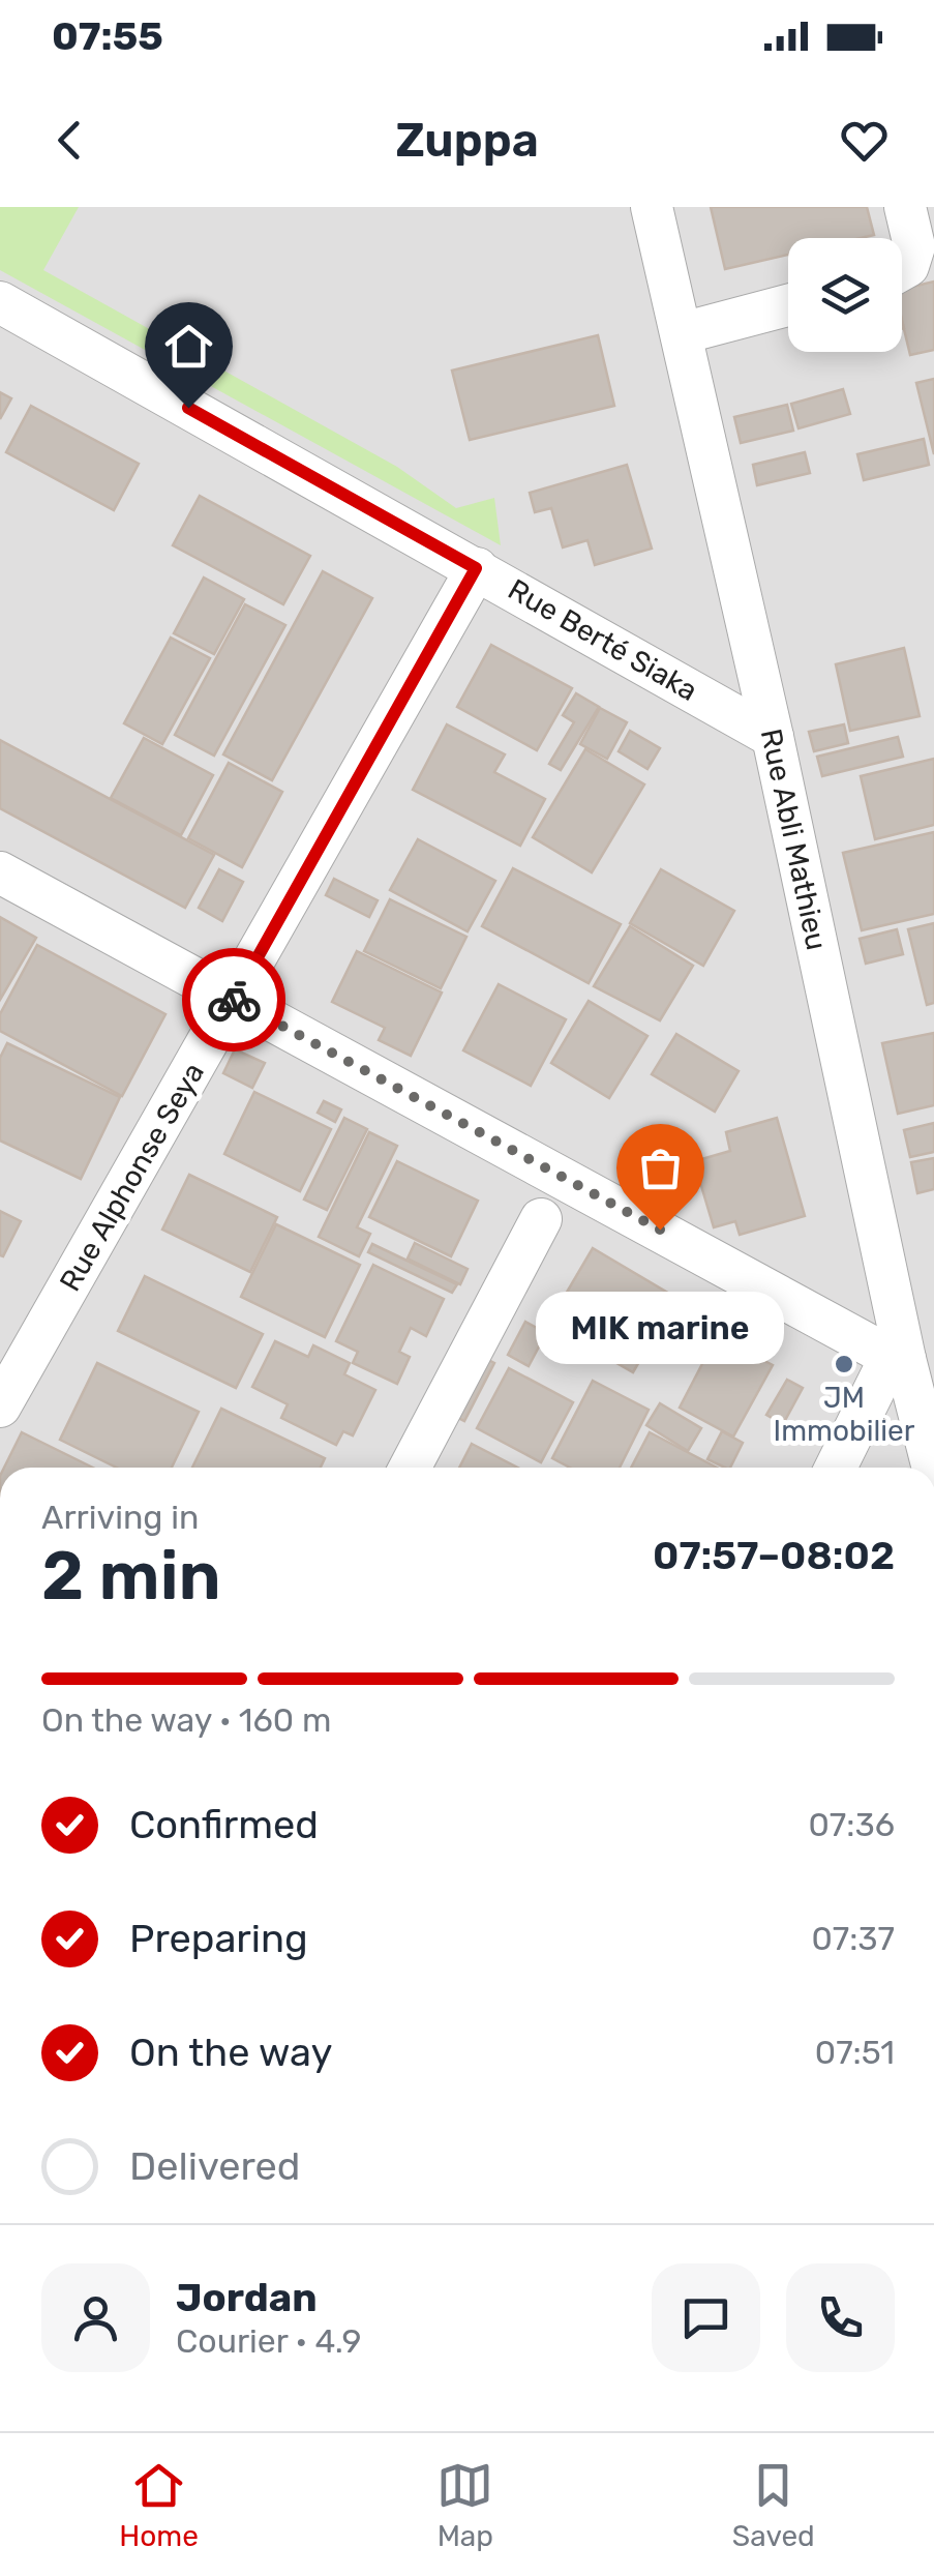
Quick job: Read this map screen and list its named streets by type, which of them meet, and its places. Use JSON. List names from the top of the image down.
{
  "streets": {
    "street": ["Rue Berté Siaka", "Rue Abli Mathieu", "Rue Alphonse Seya"]
  },
  "crossings": [
    ["Rue Berté Siaka", "Rue Abli Mathieu"],
    ["Rue Berté Siaka", "Rue Alphonse Seya"]
  ],
  "places": ["MIK marine", "JM Immobilier"],
  "page": {
    "status": "07:55",
    "header": "Zuppa",
    "bubble": "MIK marine",
    "heading": ["2 min", "Arriving in", "07:57–08:02"],
    "panel": ["Jordan", "Courier · 4.9"],
    "bar": "On the way · 160 m",
    "list": [
      ["Confirmed", "07:36"],
      ["Preparing", "07:37"],
      ["On the way", "07:51"],
      "Delivered"
    ],
    "tabs": ["Home", "Map", "Saved"]
  }
}
